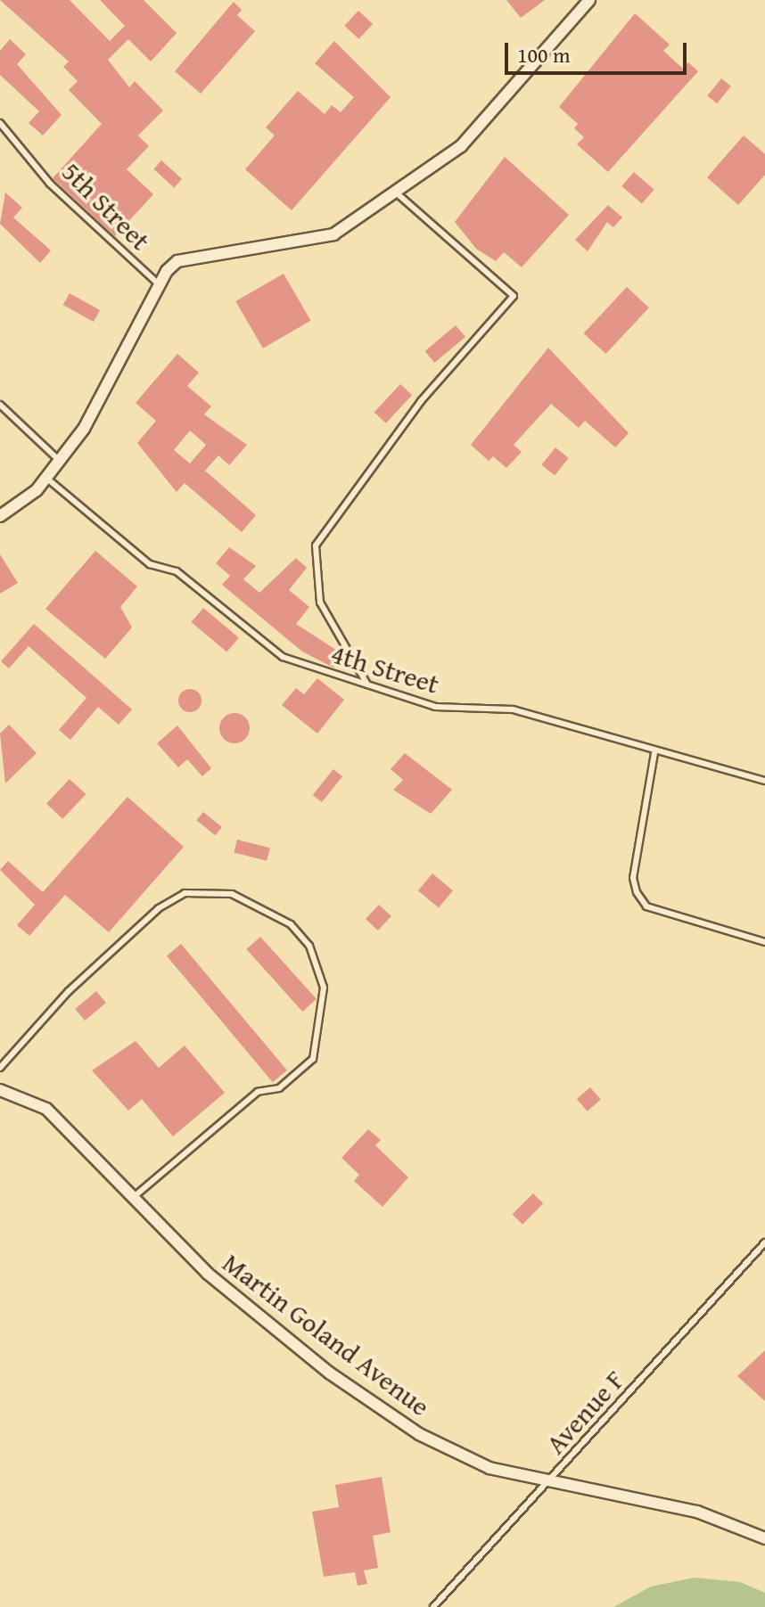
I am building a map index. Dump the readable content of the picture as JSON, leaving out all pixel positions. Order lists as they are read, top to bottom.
{
  "streets": {
    "street": ["Martin Goland Avenue"],
    "lane": ["5th Street", "4th Street", "Avenue F"]
  },
  "crossings": [
    ["Martin Goland Avenue", "Avenue F"]
  ],
  "scale_bar": "100 m"
}
